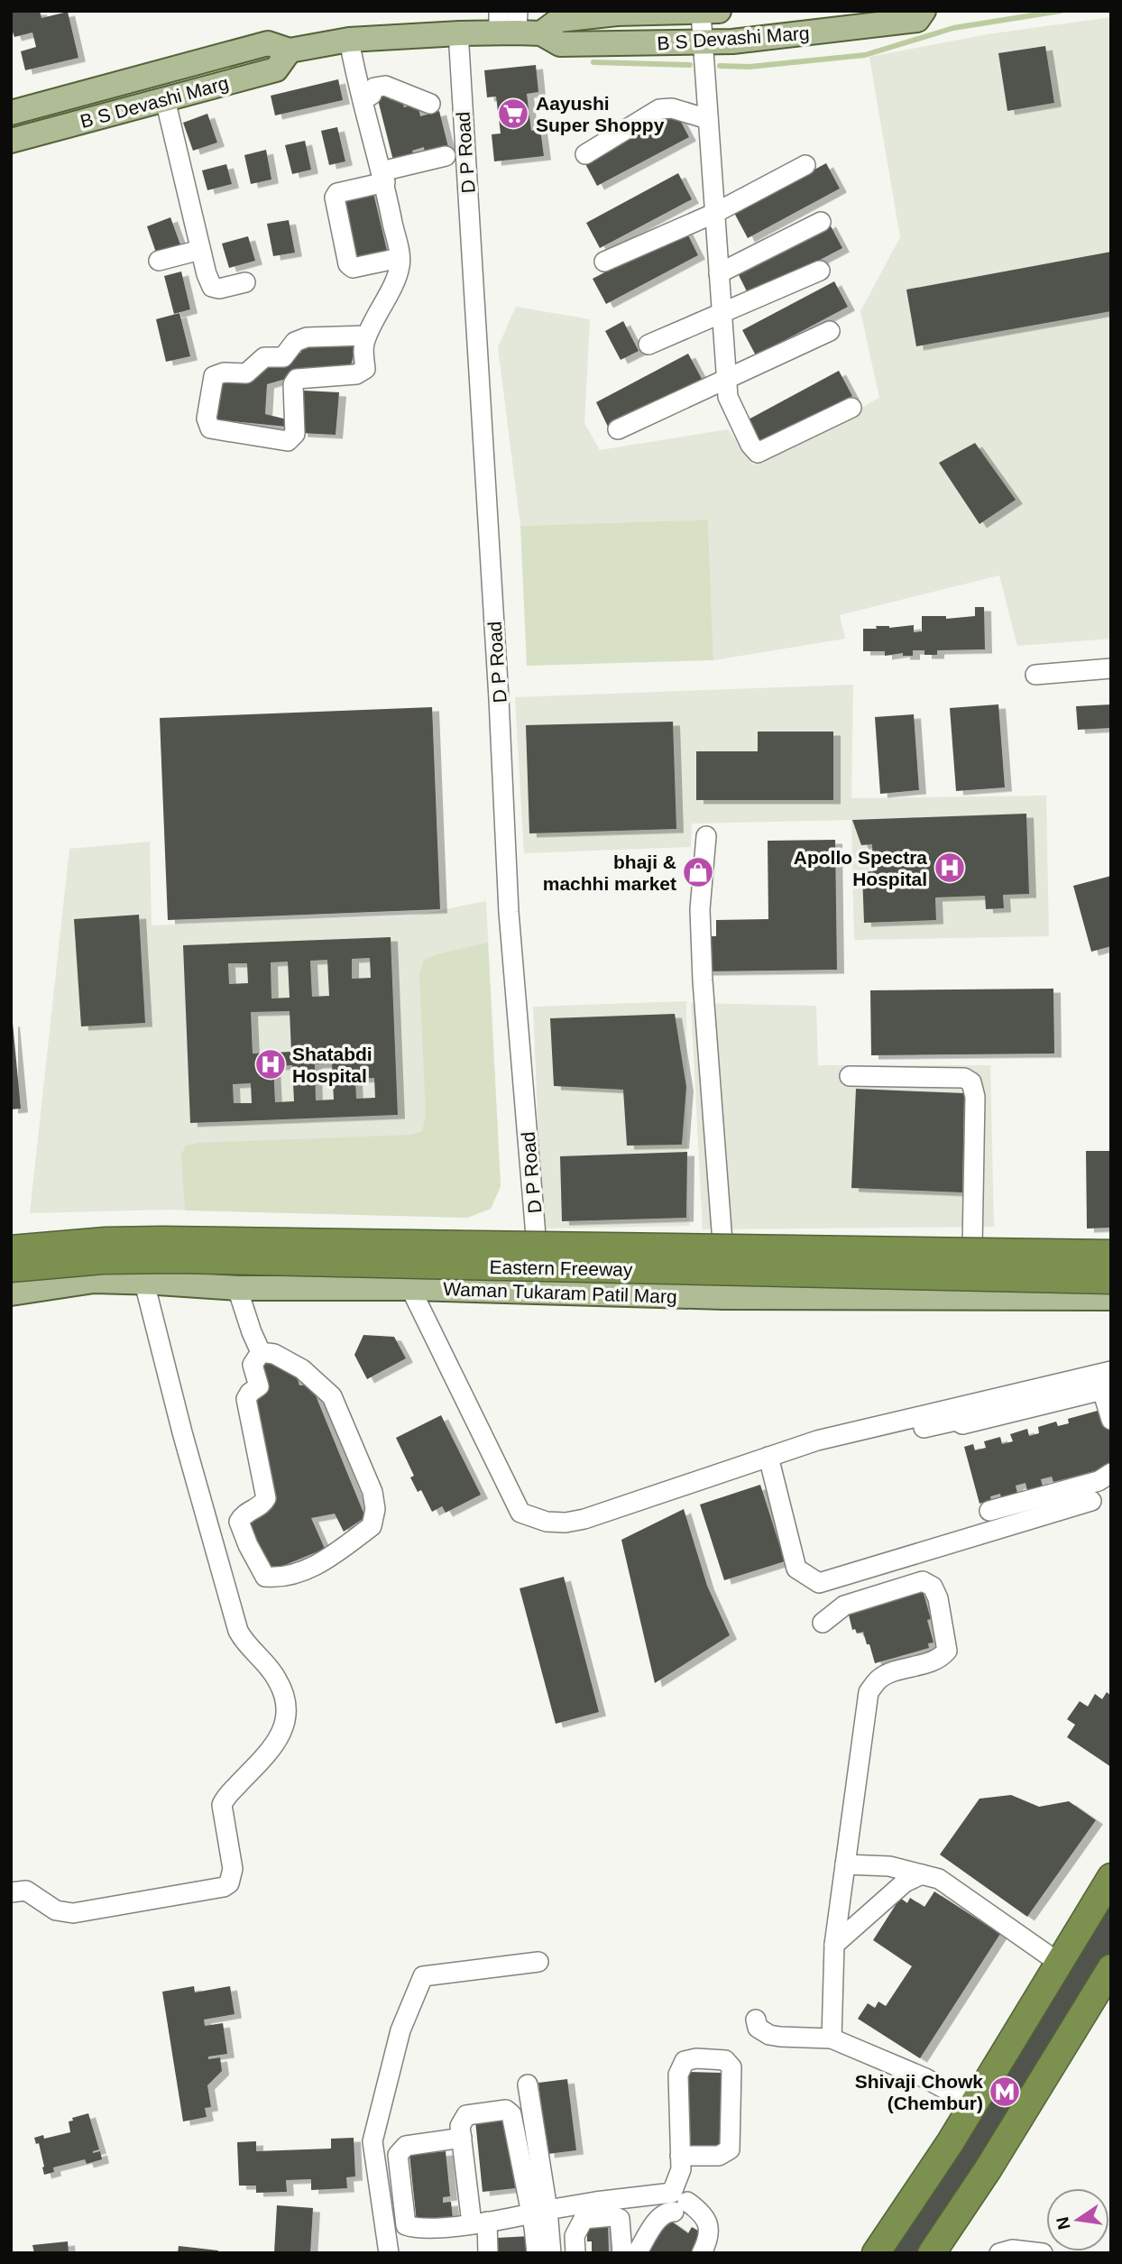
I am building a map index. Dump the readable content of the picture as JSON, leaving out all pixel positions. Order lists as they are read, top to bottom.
{
  "streets": {
    "highway": ["Eastern Freeway"],
    "main road": ["B S Devashi Marg", "Waman Tukaram Patil Marg"],
    "street": ["D P Road"]
  },
  "crossings": [
    ["B S Devashi Marg", "D P Road"],
    ["D P Road", "Waman Tukaram Patil Marg"]
  ],
  "places": {
    "supermarket": ["Aayushi Super Shoppy"],
    "hospital": ["Apollo Spectra Hospital", "Shatabdi Hospital"],
    "shop": ["bhaji & machhi market"],
    "metro station": ["Shivaji Chowk (Chembur)"]
  },
  "north": "left"
}
